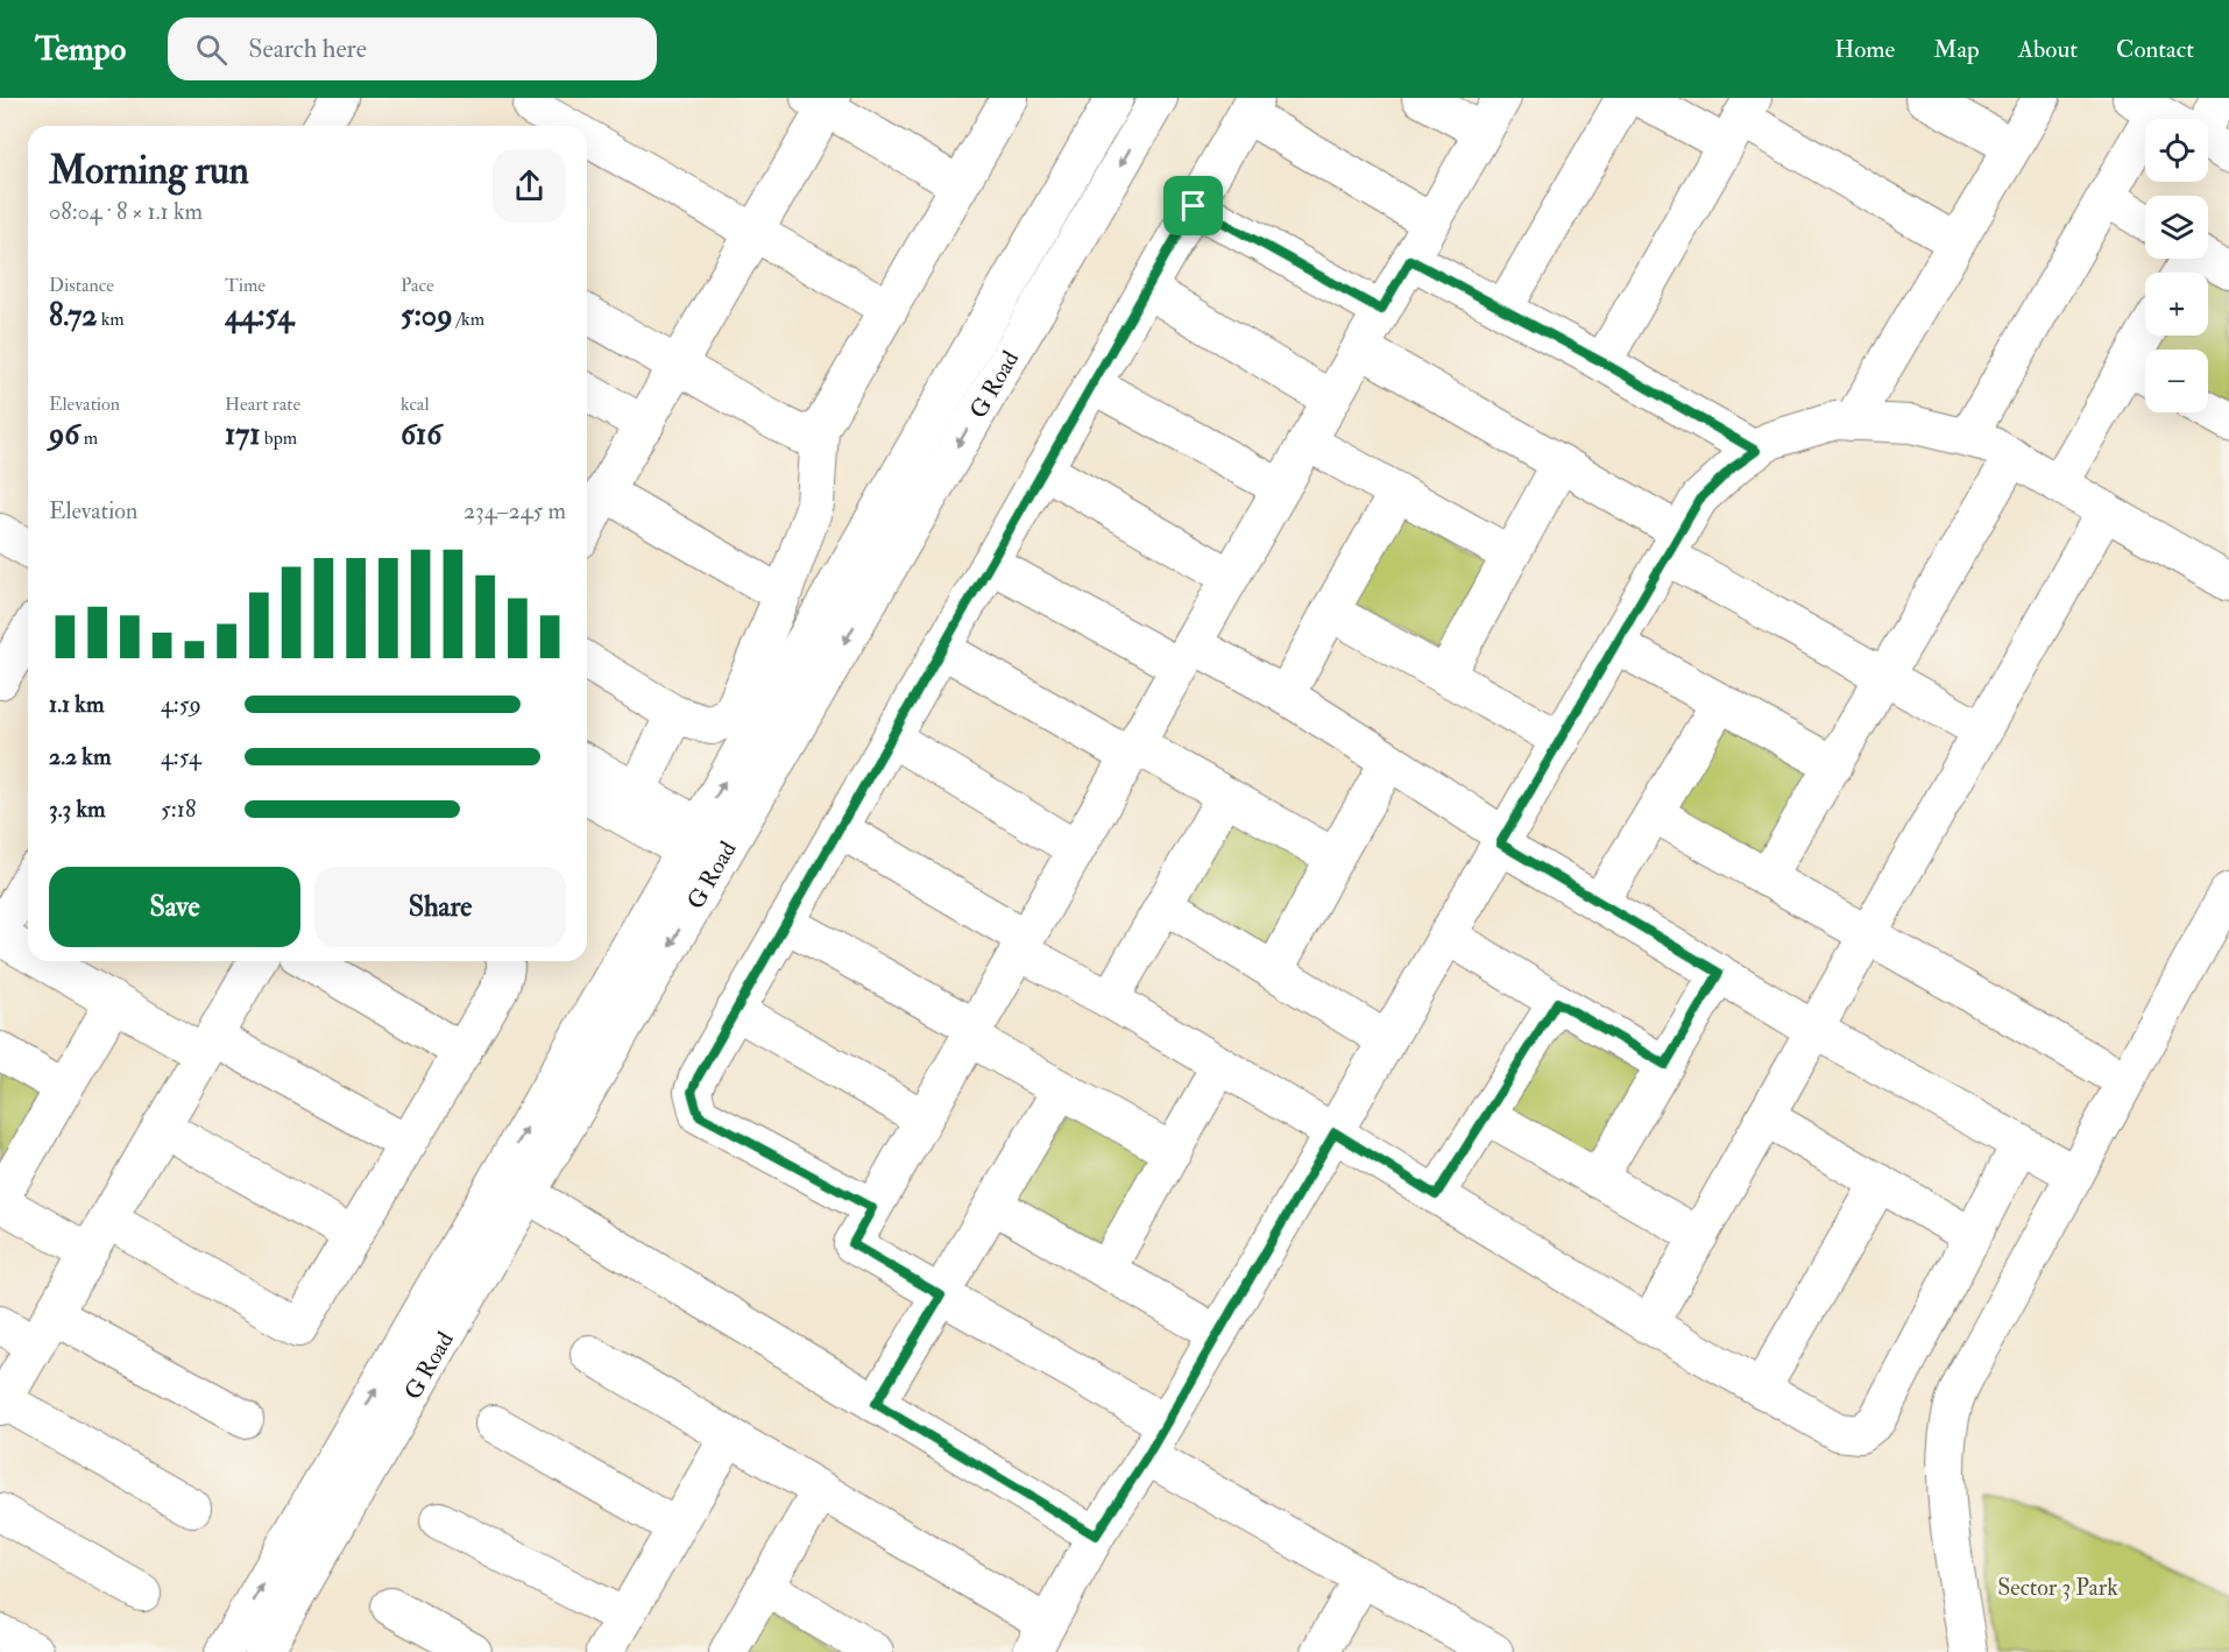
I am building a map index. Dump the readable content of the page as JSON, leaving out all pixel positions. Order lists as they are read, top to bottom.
{
  "streets": {
    "street": ["G Road"]
  },
  "parks": ["Sector 3 Park"],
  "page": {
    "header": "Tempo",
    "search": "Search here",
    "nav": [
      "Home",
      "Map",
      "About",
      "Contact"
    ],
    "map_buttons": ["+", "−"],
    "heading": ["Morning run", "08:04 · 8 × 1.1 km"],
    "stats": [
      ["Distance", "8.72 km"],
      ["Time", "44:54"],
      ["Pace", "5:09 /km"],
      ["Elevation", "96 m"],
      ["Heart rate", "171 bpm"],
      ["kcal", "616"]
    ],
    "chart": ["Elevation", "234–245 m"],
    "list": [
      {
        "name": "1.1 km",
        "note": "4:59"
      },
      {
        "name": "2.2 km",
        "note": "4:54"
      },
      {
        "name": "3.3 km",
        "note": "5:18"
      }
    ],
    "buttons": ["Save", "Share"]
  }
}
